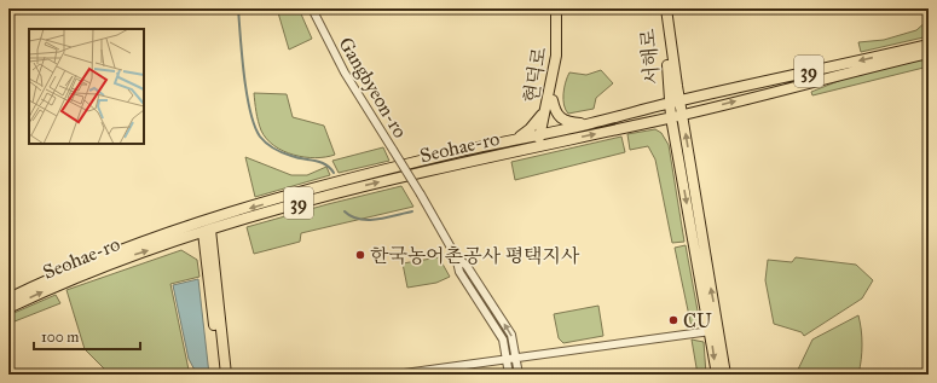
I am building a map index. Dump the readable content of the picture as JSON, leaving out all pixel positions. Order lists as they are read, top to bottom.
{
  "streets": {
    "main road": [
      "서해로",
      "39",
      "현덕로",
      "Seohae-ro"
    ],
    "street": ["Gangbyeon-ro"]
  },
  "crossings": [
    ["서해로", "Seohae-ro"]
  ],
  "places": ["한국농어촌공사 평택지사", "CU"],
  "scale_bar": "100 m"
}
